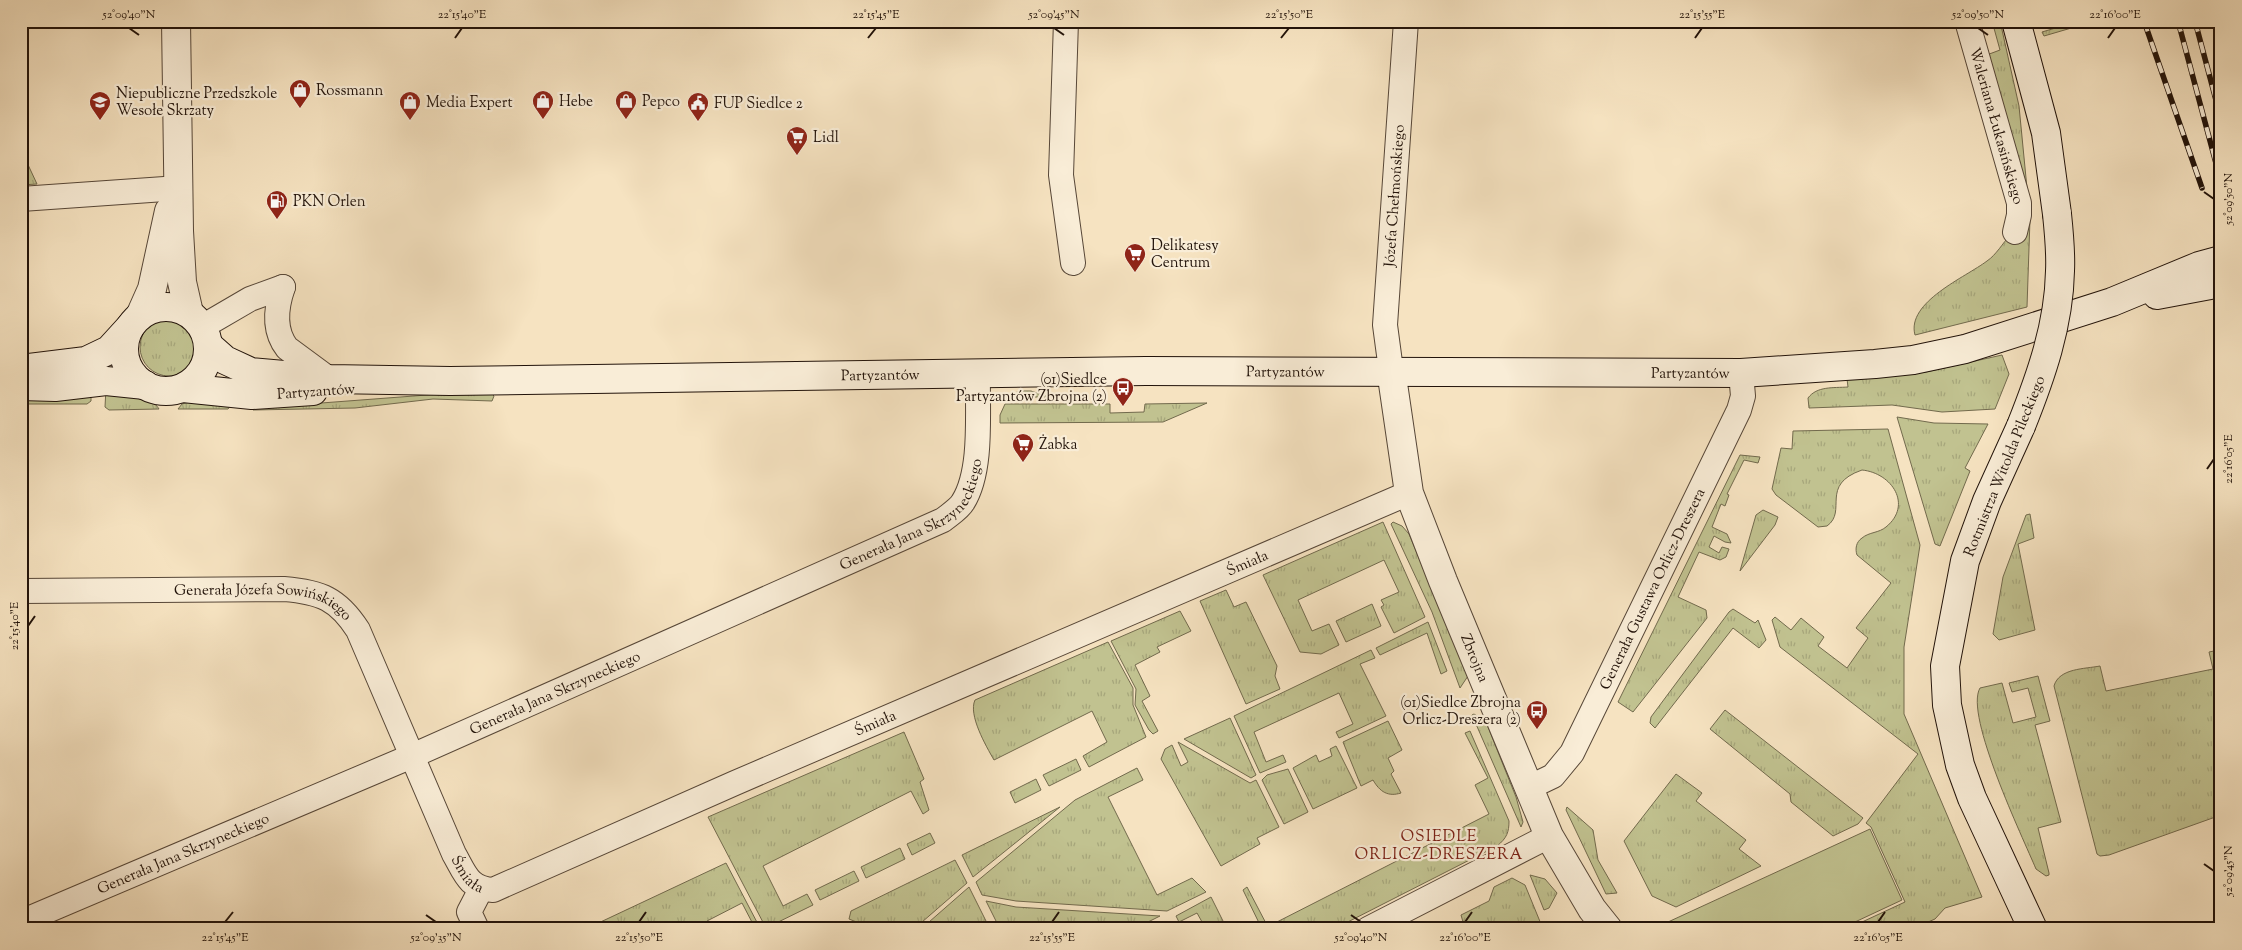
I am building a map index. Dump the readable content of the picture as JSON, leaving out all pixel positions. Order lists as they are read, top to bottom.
{
  "streets": {
    "main road": ["Partyzantów", "Rotmistrza Witolda Pileckiego", "Zbrojna"],
    "street": [
      "Waleriana Łukasińskiego",
      "Józefa Chełmońskiego",
      "Generała Jana Skrzyneckiego",
      "Śmiała",
      "Generała Gustawa Orlicz-Dreszera",
      "Generała Józefa Sowińskiego"
    ]
  },
  "crossings": [
    ["Józefa Chełmońskiego", "Partyzantów"],
    ["Józefa Chełmońskiego", "Zbrojna"],
    ["Partyzantów", "Generała Jana Skrzyneckiego"],
    ["Partyzantów", "Generała Gustawa Orlicz-Dreszera"],
    ["Partyzantów", "Zbrojna"],
    ["Generała Jana Skrzyneckiego", "Śmiała"],
    ["Generała Jana Skrzyneckiego", "Generała Józefa Sowińskiego"],
    ["Śmiała", "Generała Józefa Sowińskiego"],
    ["Śmiała", "Zbrojna"],
    ["Generała Gustawa Orlicz-Dreszera", "Zbrojna"]
  ],
  "districts": ["OSIEDLE ORLICZ-DRESZERA"],
  "places": {
    "shop": [
      "Rossmann",
      "Hebe",
      "Pepco",
      "Media Expert"
    ],
    "school or university": ["Niepubliczne Przedszkole Wesołe Skrzaty"],
    "public building": ["FUP Siedlce 2"],
    "supermarket": ["Lidl", "Delikatesy Centrum", "Żabka"],
    "fuel station": ["PKN Orlen"],
    "bus stop": ["(01)Siedlce Partyzantów Zbrojna (2)", "(01)Siedlce Zbrojna Orlicz-Dreszera (2)"]
  },
  "coordinates": [
    "52°09'40\"N",
    "22°15'40\"E",
    "22°15'45\"E",
    "52°09'45\"N",
    "22°15'50\"E",
    "22°15'55\"E",
    "52°09'50\"N",
    "22°16'00\"E",
    "22°16'05\"E",
    "52°09'35\"N"
  ]
}
